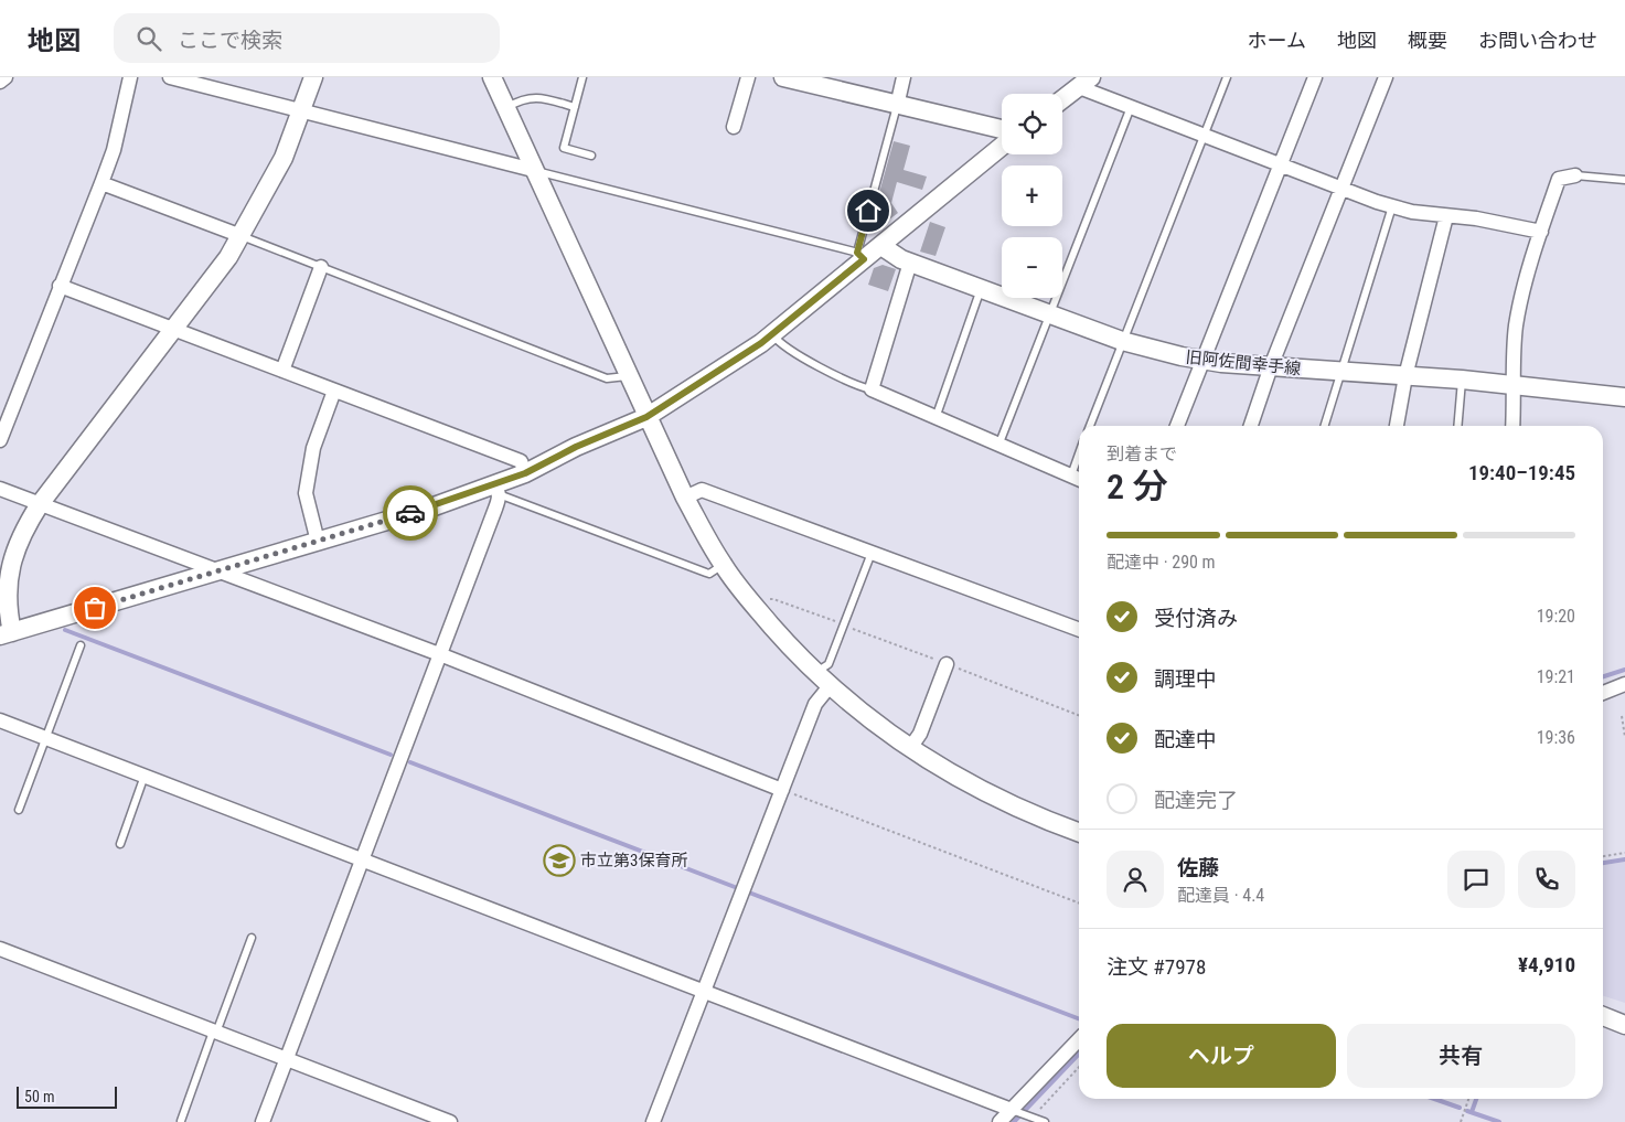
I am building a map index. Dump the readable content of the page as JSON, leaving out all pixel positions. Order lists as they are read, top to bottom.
{
  "streets": {
    "street": ["旧阿佐間幸手線"]
  },
  "places": {
    "school or university": ["市立第3保育所"]
  },
  "scale_bar": "50 m",
  "page": {
    "header": "地図",
    "search": "ここで検索",
    "nav": [
      "ホーム",
      "地図",
      "概要",
      "お問い合わせ"
    ],
    "map_buttons": ["+", "−"],
    "heading": ["2 分", "到着まで", "19:40–19:45"],
    "panel": [
      "佐藤",
      "配達員 · 4.4",
      "注文 #7978",
      "¥4,910"
    ],
    "bar": "配達中 · 290 m",
    "list": [
      ["受付済み", "19:20"],
      ["調理中", "19:21"],
      ["配達中", "19:36"],
      "配達完了"
    ],
    "buttons": ["ヘルプ", "共有"],
    "scale": "50 m"
  }
}
